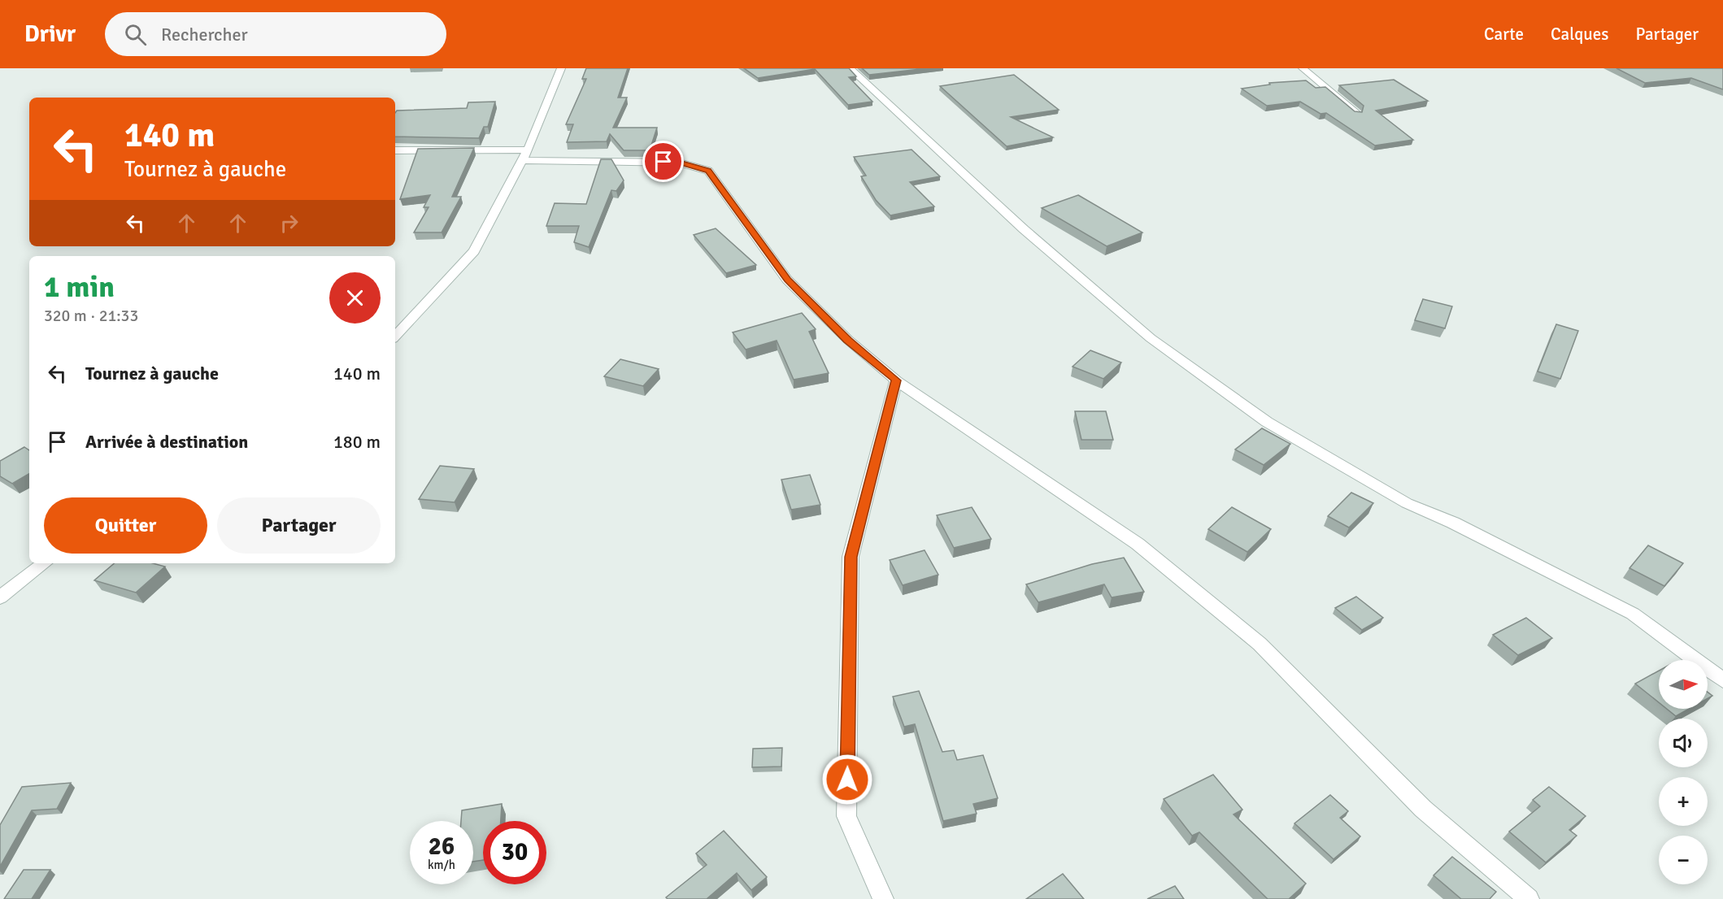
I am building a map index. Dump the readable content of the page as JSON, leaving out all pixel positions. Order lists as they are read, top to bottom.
{
  "north": "right",
  "page": {
    "header": "Drivr",
    "search": "Rechercher",
    "nav": ["Carte", "Calques", "Partager"],
    "turn": ["140 m", "Tournez à gauche"],
    "heading": ["1 min", "320 m · 21:33"],
    "list": [
      {
        "name": "Tournez à gauche",
        "value": "140 m"
      },
      {
        "name": "Arrivée à destination",
        "value": "180 m"
      }
    ],
    "buttons": ["Quitter", "Partager"],
    "map_buttons": ["+", "−"],
    "speed": "26 km/h",
    "limit": "30"
  }
}
